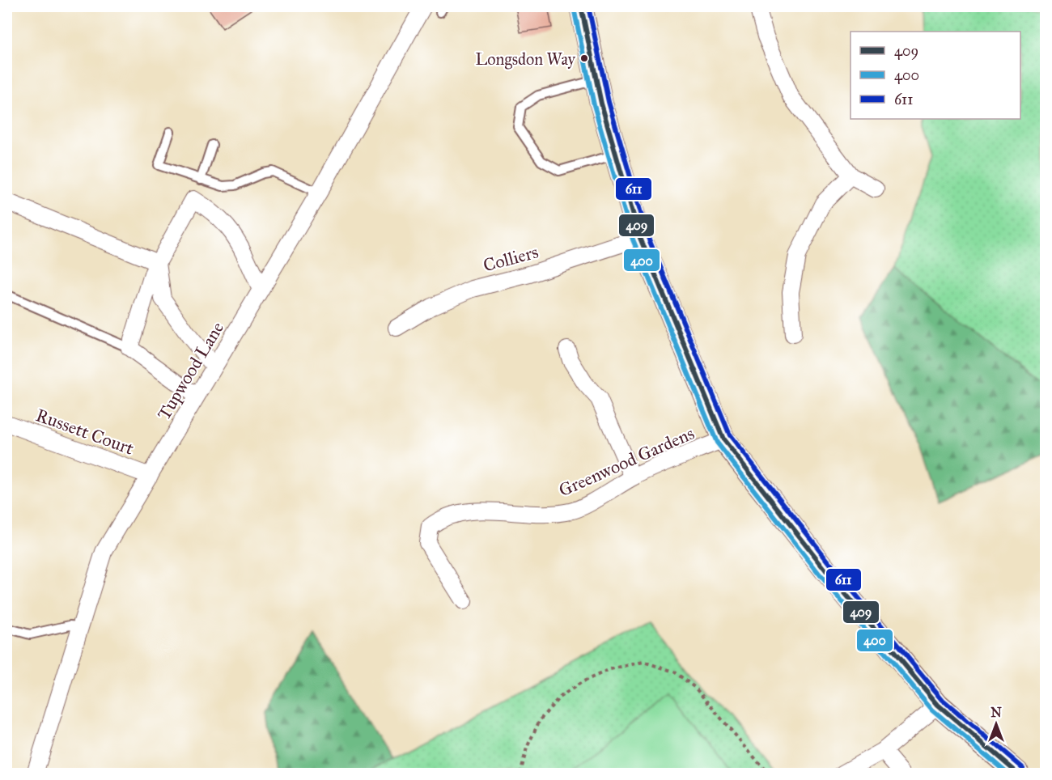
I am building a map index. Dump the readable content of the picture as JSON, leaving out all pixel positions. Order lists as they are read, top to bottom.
{
  "streets": {
    "street": [
      "Colliers",
      "Tupwood Lane",
      "Russett Court",
      "Greenwood Gardens"
    ]
  },
  "crossings": [
    ["Tupwood Lane", "Russett Court"]
  ],
  "places": ["Longsdon Way"],
  "lines": ["transit line 409", "transit line 611", "transit line 400"],
  "legend": ["409", "400", "611"],
  "north": "top"
}
